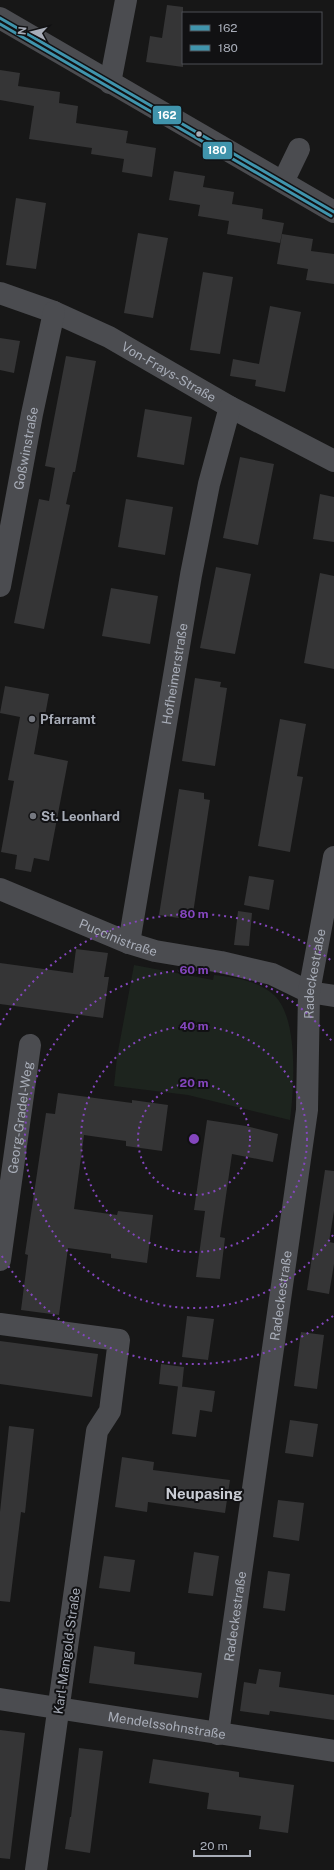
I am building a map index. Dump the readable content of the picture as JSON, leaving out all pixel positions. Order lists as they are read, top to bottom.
{
  "streets": {
    "street": [
      "Von-Frays-Straße",
      "Goßwinstraße",
      "Hofheimerstraße",
      "Puccinistraße",
      "Radeckestraße",
      "Georg-Gradel-Weg",
      "Karl-Mangold-Straße",
      "Mendelssohnstraße"
    ]
  },
  "crossings": [
    ["Von-Frays-Straße", "Goßwinstraße"],
    ["Von-Frays-Straße", "Hofheimerstraße"],
    ["Hofheimerstraße", "Puccinistraße"],
    ["Puccinistraße", "Radeckestraße"],
    ["Radeckestraße", "Mendelssohnstraße"],
    ["Karl-Mangold-Straße", "Mendelssohnstraße"]
  ],
  "districts": ["Neupasing"],
  "places": ["Pfarramt", "St. Leonhard"],
  "lines": ["transit line 162", "transit line 180"],
  "legend": ["162", "180"],
  "scale_bar": "20 m",
  "north": "left",
  "rings": [
    "80 m",
    "60 m",
    "40 m",
    "20 m"
  ]
}
